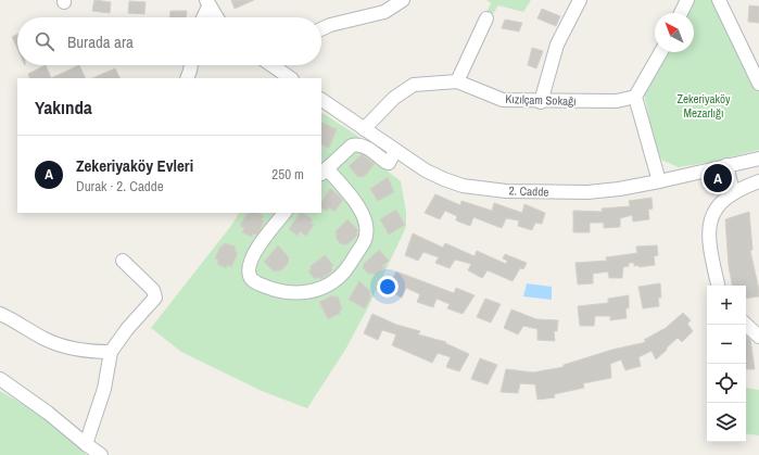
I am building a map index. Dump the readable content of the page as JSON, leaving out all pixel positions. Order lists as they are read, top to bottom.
{
  "streets": {
    "street": ["Kızılçam Sokağı", "2. Cadde"]
  },
  "crossings": [
    ["Kızılçam Sokağı", "2. Cadde"]
  ],
  "parks": ["Zekeriyaköy Mezarlığı"],
  "north": "top left",
  "page": {
    "search": "Burada ara",
    "heading": "Yakında",
    "list": [
      {
        "mark": "A",
        "name": "Zekeriyaköy Evleri",
        "note": "Durak · 2. Cadde",
        "value": "250 m"
      }
    ],
    "pins": "A",
    "map_buttons": ["+", "−"]
  }
}
